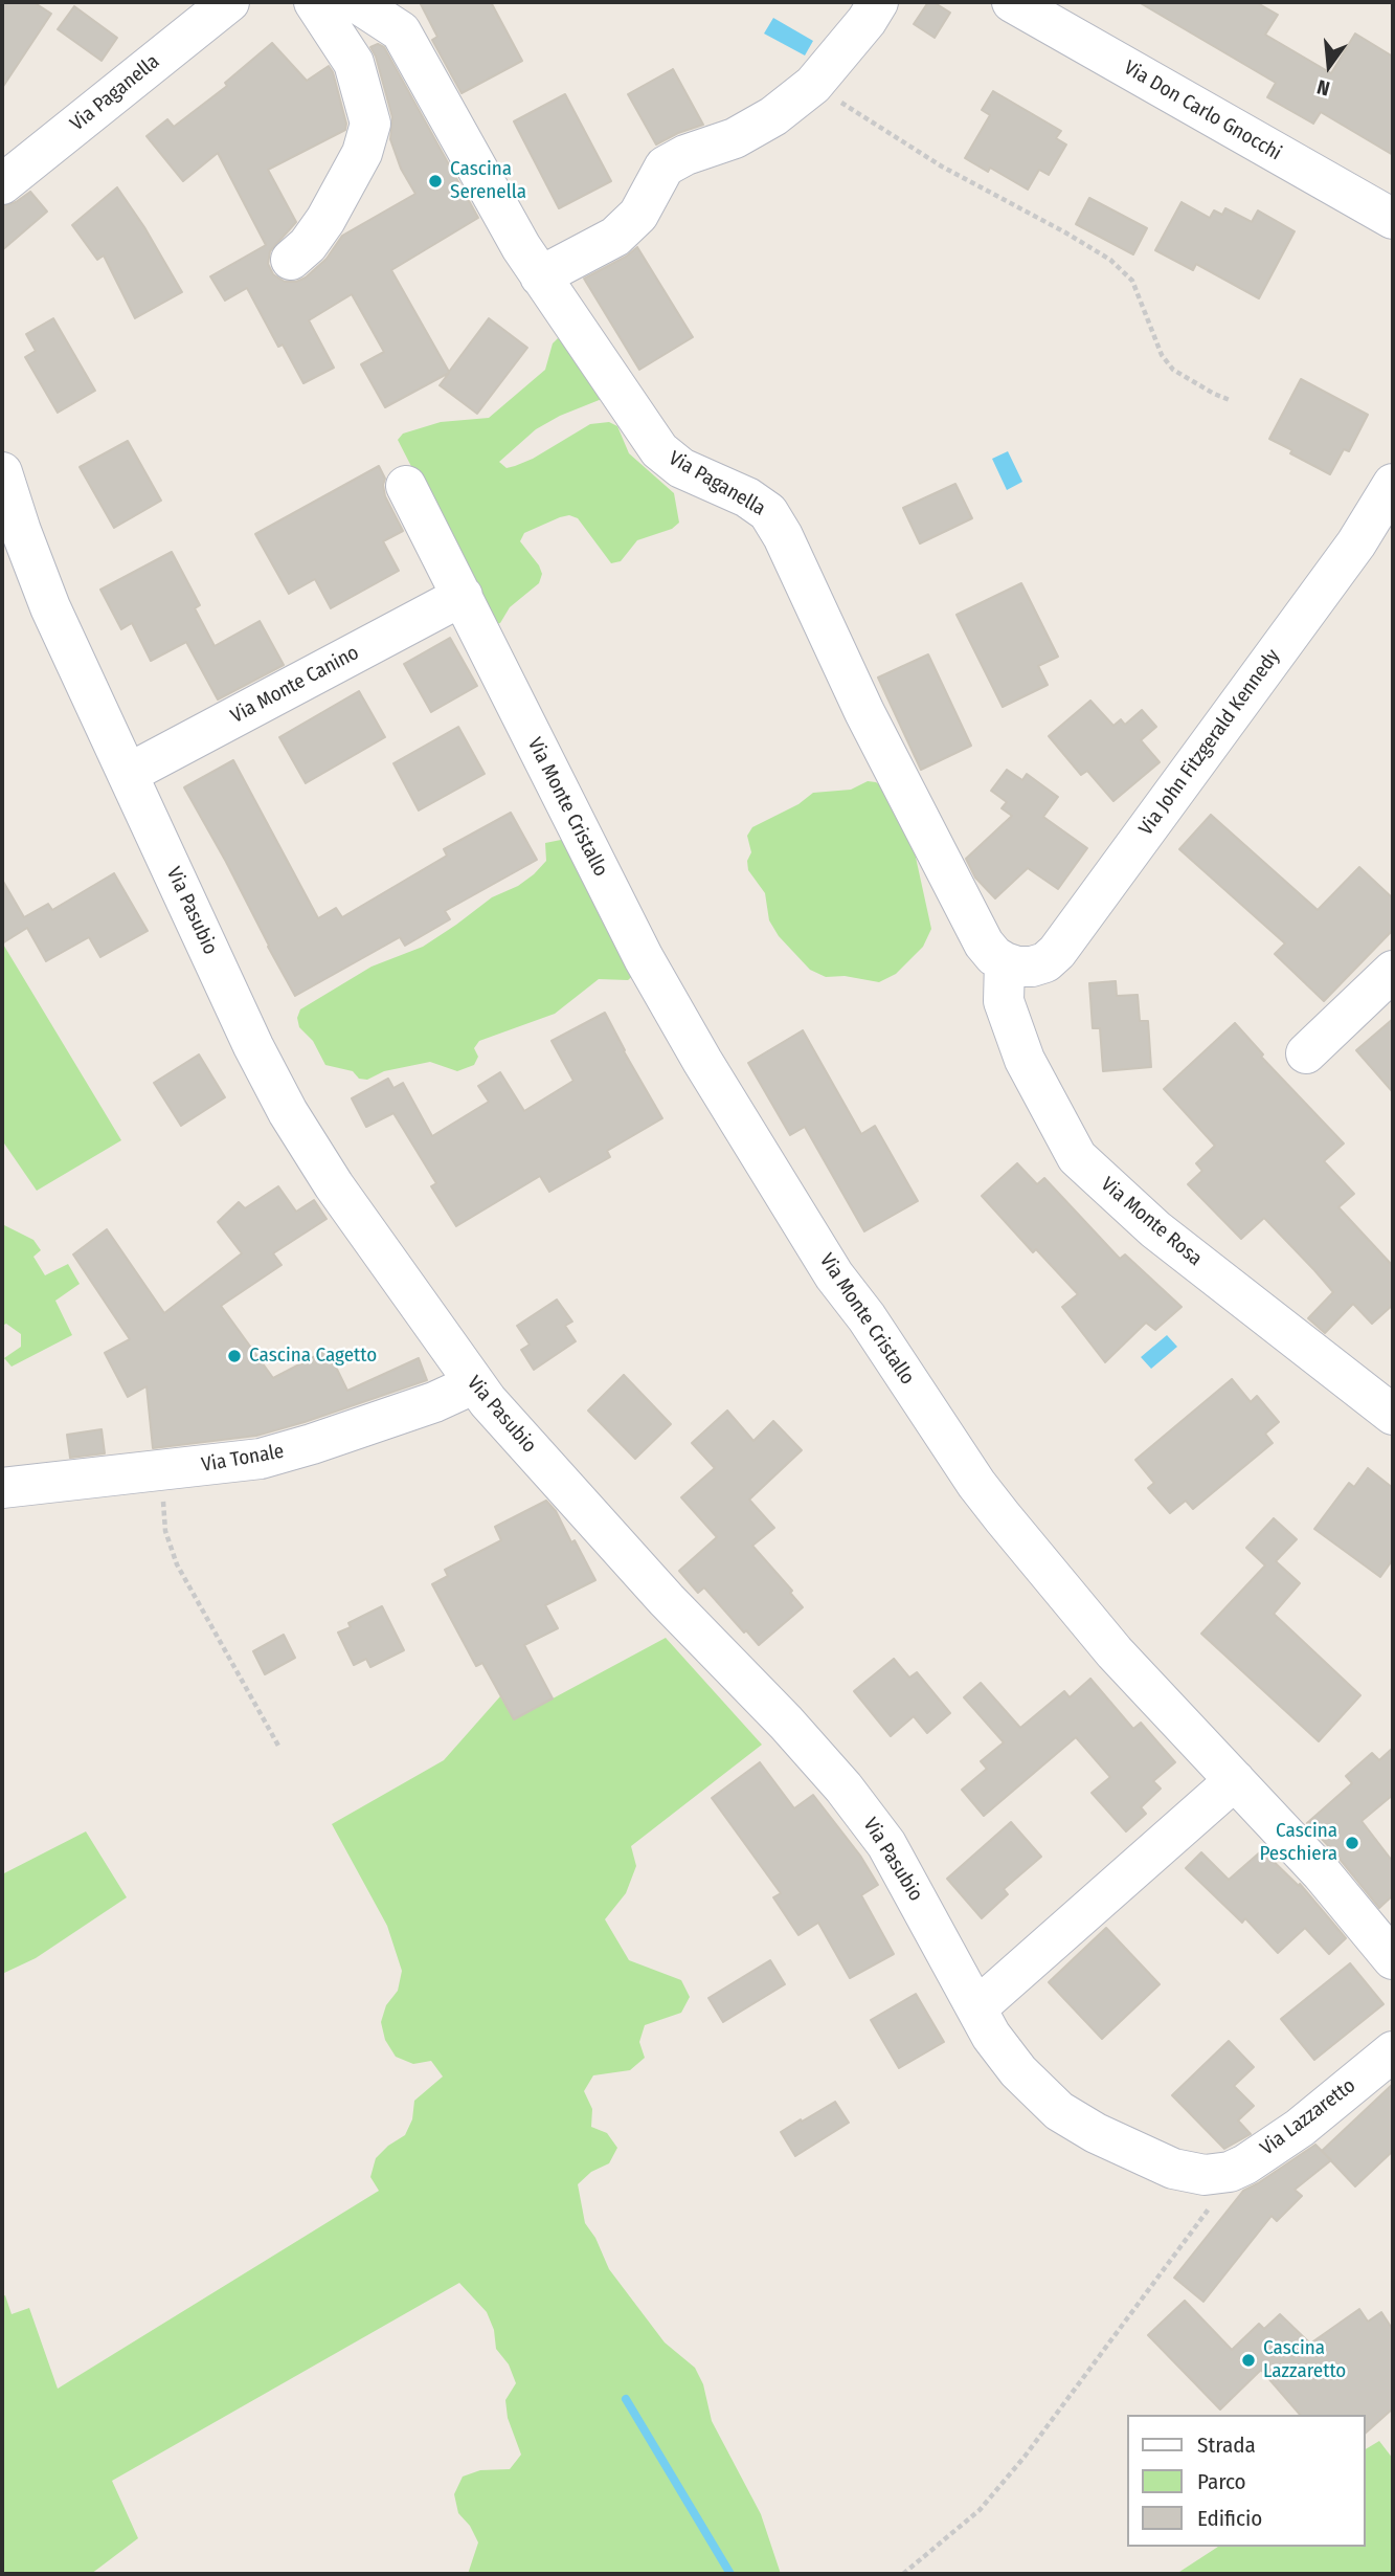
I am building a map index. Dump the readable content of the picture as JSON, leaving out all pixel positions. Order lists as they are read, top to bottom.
{
  "streets": {
    "street": [
      "Via Paganella",
      "Via Don Carlo Gnocchi",
      "Via Monte Canino",
      "Via John Fitzgerald Kennedy",
      "Via Monte Cristallo",
      "Via Pasubio",
      "Via Monte Rosa",
      "Via Tonale",
      "Via Lazzaretto"
    ]
  },
  "crossings": [
    ["Via Paganella", "Via John Fitzgerald Kennedy"],
    ["Via Paganella", "Via Monte Rosa"],
    ["Via Monte Canino", "Via Monte Cristallo"],
    ["Via Monte Canino", "Via Pasubio"],
    ["Via John Fitzgerald Kennedy", "Via Monte Rosa"],
    ["Via Pasubio", "Via Tonale"],
    ["Via Pasubio", "Via Lazzaretto"]
  ],
  "places": [
    "Cascina Serenella",
    "Cascina Cagetto",
    "Cascina Peschiera",
    "Cascina Lazzaretto"
  ],
  "legend": ["Strada", "Parco", "Edificio"],
  "north": "bottom"
}
